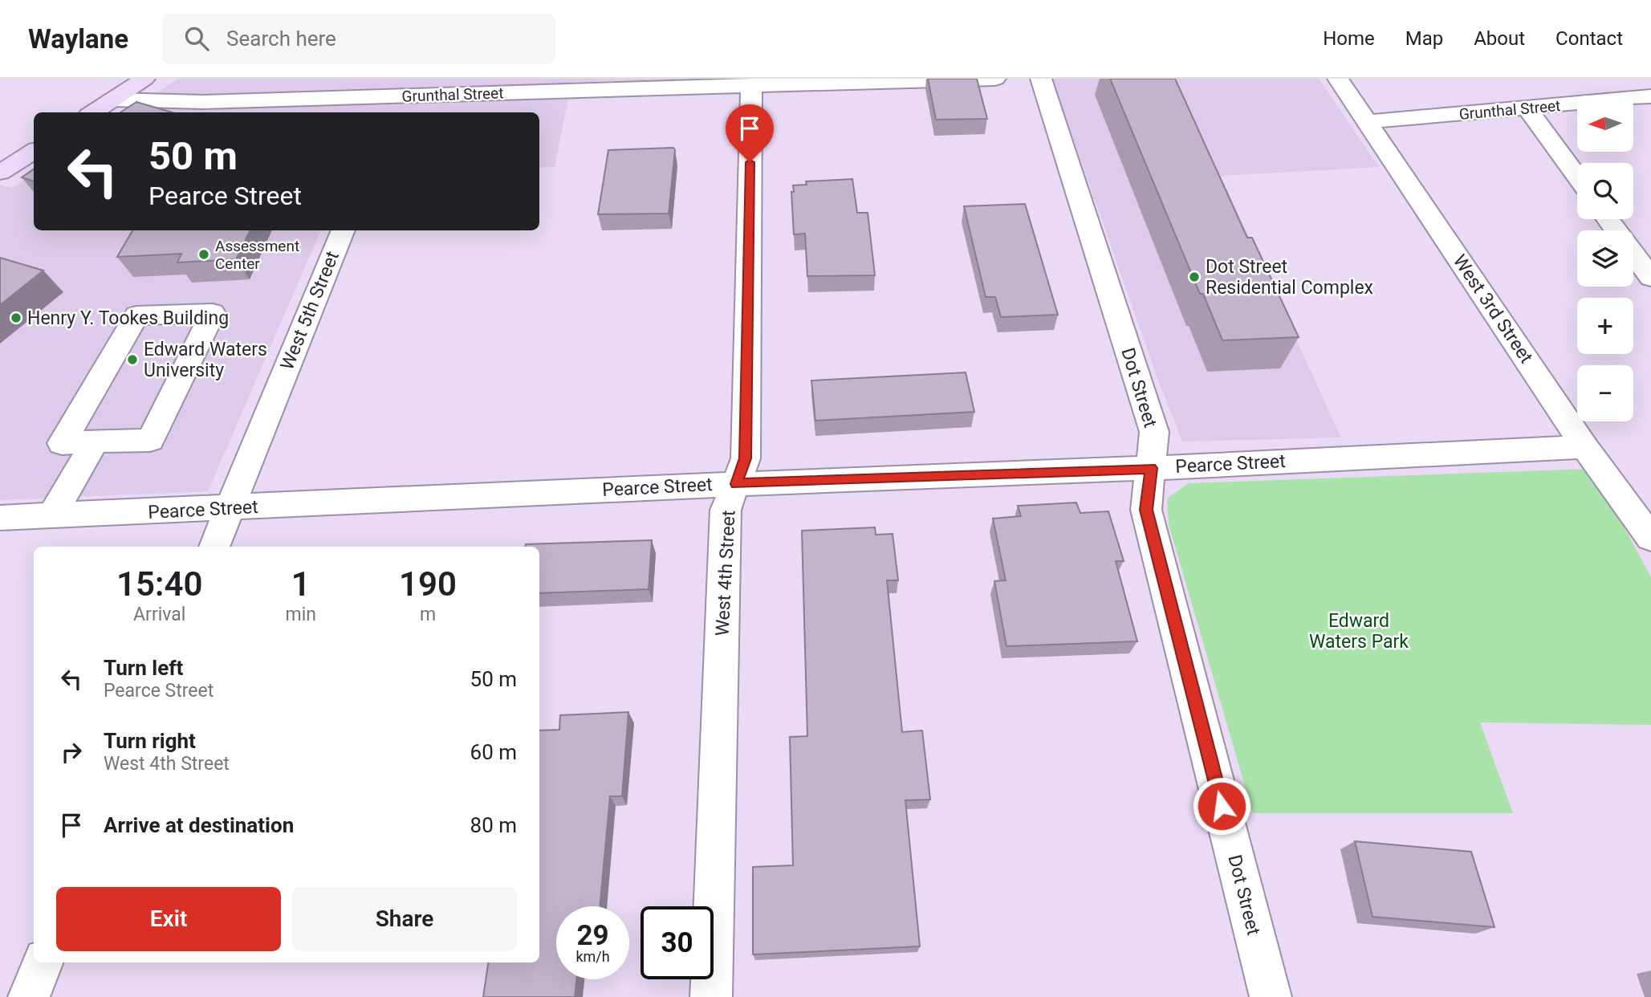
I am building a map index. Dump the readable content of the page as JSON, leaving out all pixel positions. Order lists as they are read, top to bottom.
{
  "streets": {
    "street": [
      "Grunthal Street",
      "West 3rd Street",
      "West 5th Street",
      "Dot Street",
      "Pearce Street",
      "West 4th Street"
    ]
  },
  "crossings": [
    ["Grunthal Street", "West 3rd Street"],
    ["Grunthal Street", "West 4th Street"],
    ["West 3rd Street", "Pearce Street"],
    ["West 5th Street", "Pearce Street"],
    ["Dot Street", "Pearce Street"],
    ["Pearce Street", "West 4th Street"]
  ],
  "parks": ["Edward Waters Park"],
  "places": [
    "Assessment Center",
    "Dot Street Residential Complex",
    "Henry Y. Tookes Building",
    "Edward Waters University"
  ],
  "north": "left",
  "page": {
    "header": "Waylane",
    "search": "Search here",
    "nav": [
      "Home",
      "Map",
      "About",
      "Contact"
    ],
    "map_buttons": ["+", "−"],
    "turn": ["50 m", "Pearce Street"],
    "eta": [
      "15:40",
      "Arrival",
      "1",
      "min",
      "190",
      "m"
    ],
    "list": [
      {
        "name": "Turn left",
        "note": "Pearce Street",
        "value": "50 m"
      },
      {
        "name": "Turn right",
        "note": "West 4th Street",
        "value": "60 m"
      },
      {
        "name": "Arrive at destination",
        "value": "80 m"
      }
    ],
    "buttons": ["Exit", "Share"],
    "speed": "29 km/h",
    "limit": "30"
  }
}
